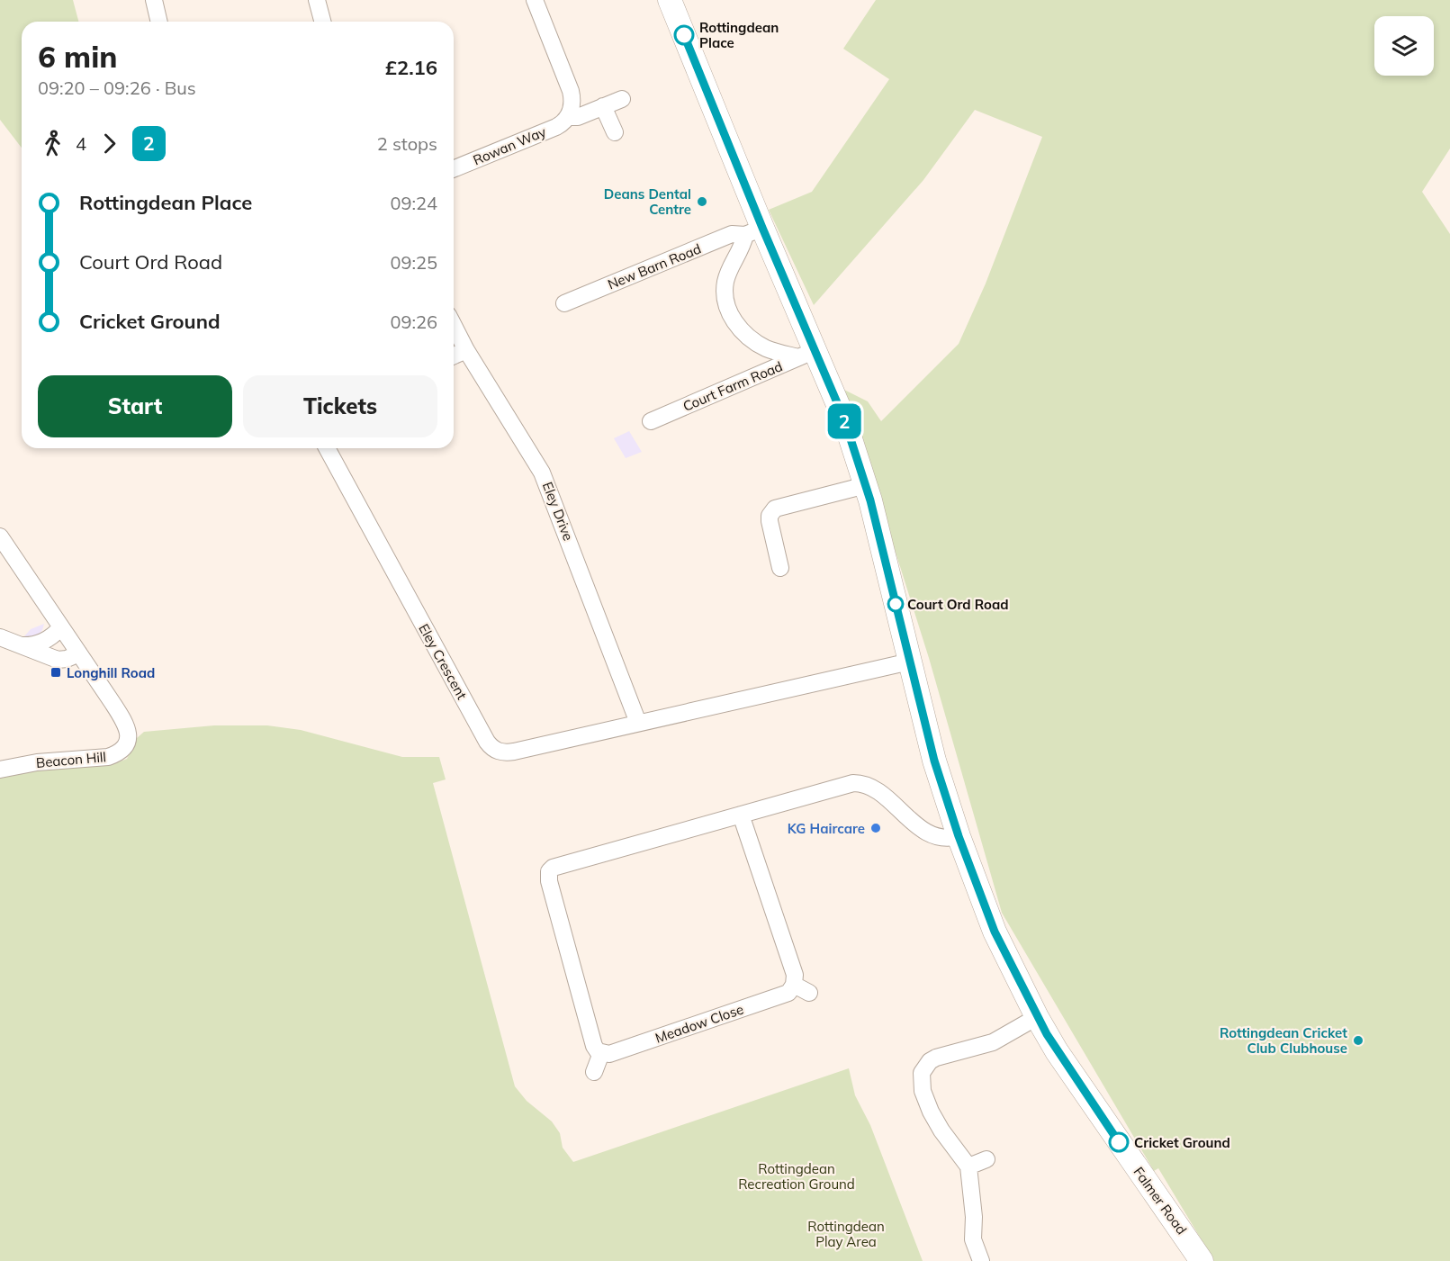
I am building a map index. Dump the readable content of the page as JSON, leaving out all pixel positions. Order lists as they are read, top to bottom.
{
  "streets": {
    "main road": ["Falmer Road"],
    "street": [
      "Rowan Way",
      "New Barn Road",
      "Court Farm Road",
      "Eley Drive",
      "Eley Crescent",
      "Beacon Hill",
      "Meadow Close"
    ]
  },
  "crossings": [
    ["New Barn Road", "Falmer Road"],
    ["Court Farm Road", "Falmer Road"],
    ["Eley Drive", "Eley Crescent"]
  ],
  "parks": ["Rottingdean Recreation Ground", "Rottingdean Play Area"],
  "places": {
    "other": [
      "Rottingdean Place",
      "Deans Dental Centre",
      "Court Ord Road",
      "KG Haircare",
      "Rottingdean Cricket Club Clubhouse",
      "Cricket Ground"
    ],
    "transit": ["Longhill Road"]
  },
  "lines": ["bus line 2"],
  "page": {
    "on_map": "2",
    "heading": ["6 min", "09:20 – 09:26 · Bus", "£2.16"],
    "legs": ["4", "2", "2 stops"],
    "list": [
      {
        "name": "Rottingdean Place",
        "value": "09:24"
      },
      {
        "name": "Court Ord Road",
        "value": "09:25"
      },
      {
        "name": "Cricket Ground",
        "value": "09:26"
      }
    ],
    "buttons": ["Start", "Tickets"]
  }
}
